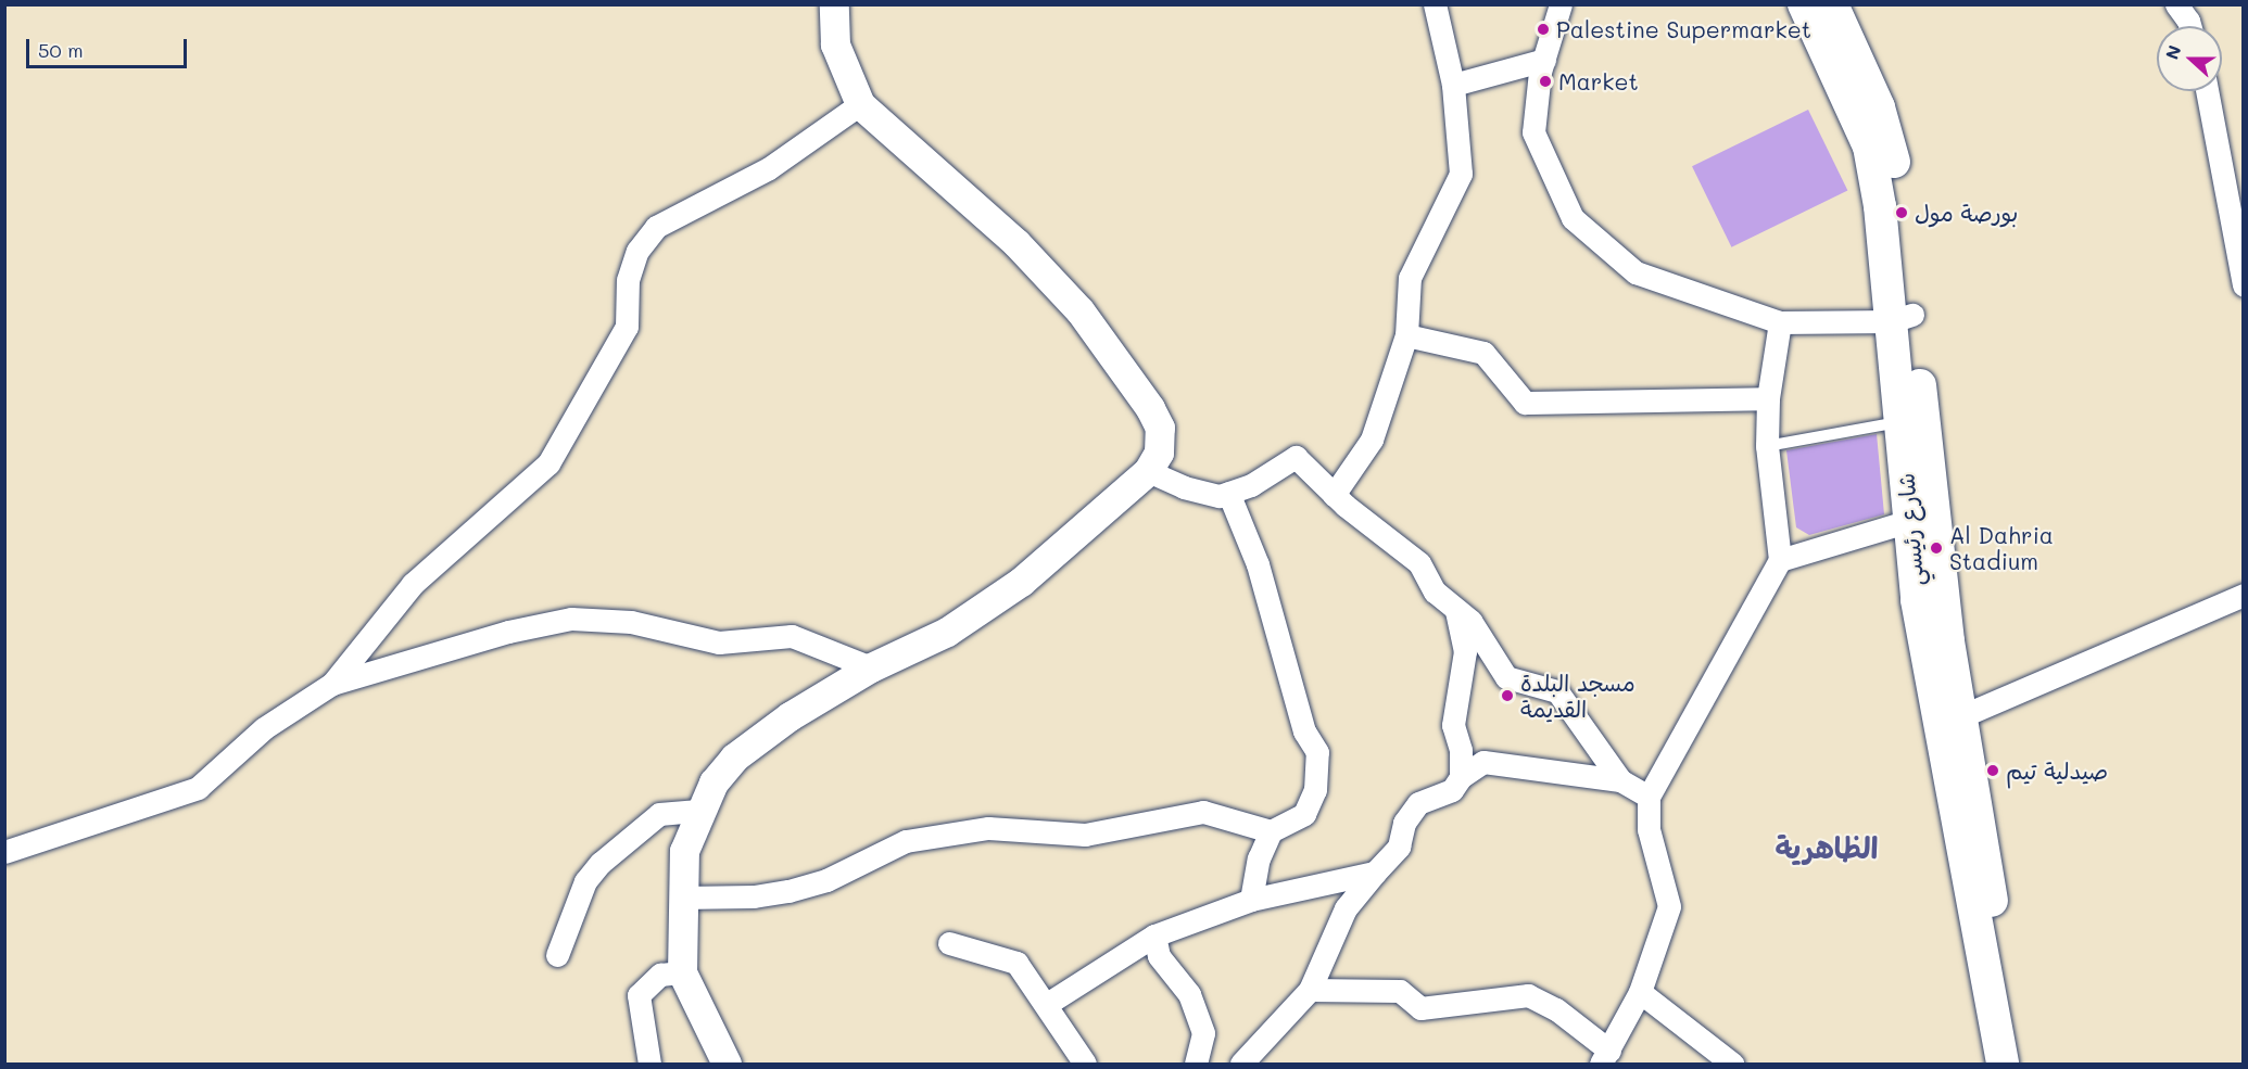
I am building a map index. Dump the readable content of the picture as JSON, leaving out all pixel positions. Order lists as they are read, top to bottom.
{
  "streets": {
    "main road": ["شارع رئيسي"]
  },
  "districts": ["الظاهرية"],
  "places": [
    "Palestine Supermarket",
    "Market",
    "بورصة مول",
    "Al Dahria Stadium",
    "مسجد البلدة القديمة",
    "صيدلية تيم"
  ],
  "scale_bar": "50 m",
  "north": "left"
}
